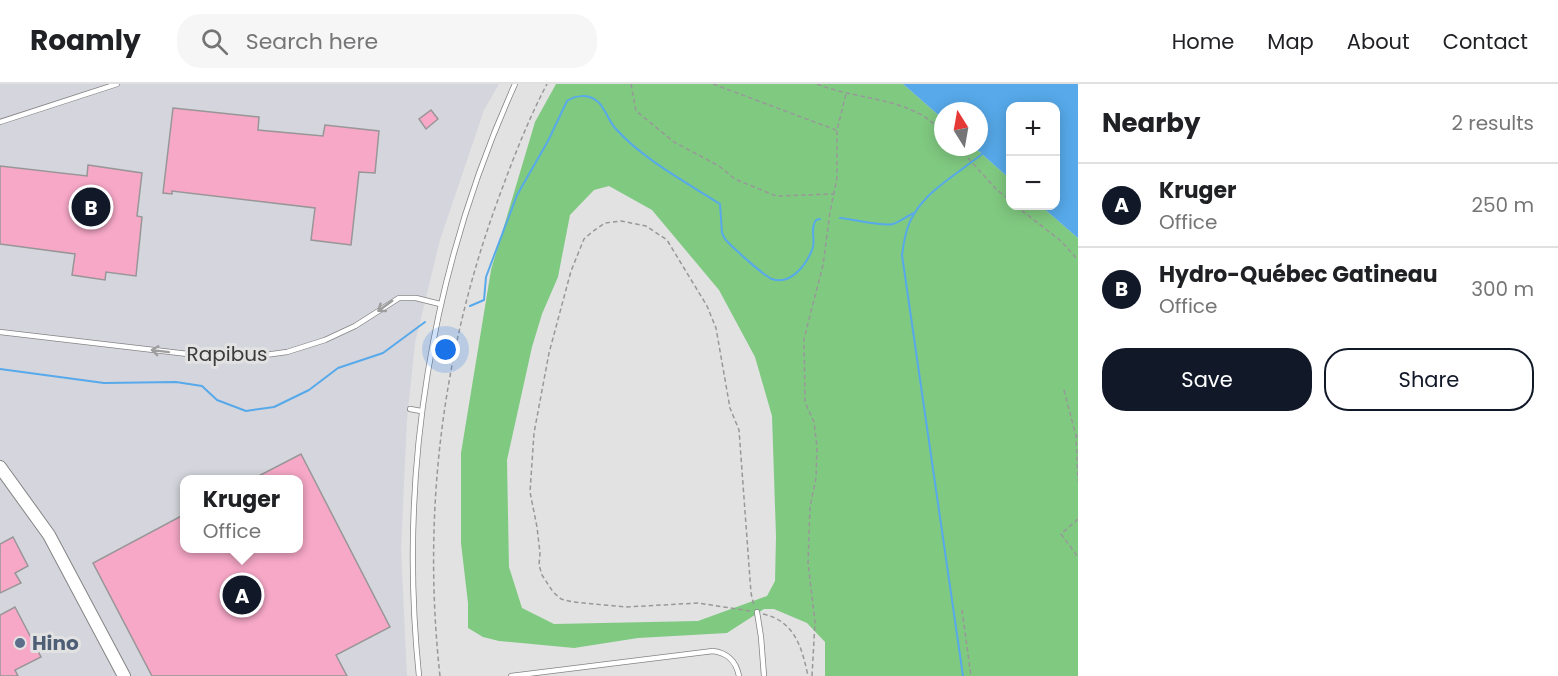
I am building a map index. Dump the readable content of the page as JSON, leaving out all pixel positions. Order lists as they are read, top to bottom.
{
  "streets": {
    "lane": ["Rapibus"]
  },
  "one_way": ["Rapibus"],
  "places": ["Hino"],
  "north": "top",
  "page": {
    "header": "Roamly",
    "search": "Search here",
    "nav": [
      "Home",
      "Map",
      "About",
      "Contact"
    ],
    "heading": ["Nearby", "2 results"],
    "map_buttons": ["+", "−"],
    "list": [
      {
        "mark": "A",
        "name": "Kruger",
        "note": "Office",
        "value": "250 m"
      },
      {
        "mark": "B",
        "name": "Hydro-Québec Gatineau",
        "note": "Office",
        "value": "300 m"
      }
    ],
    "pins": ["B", "A"],
    "buttons": ["Save", "Share"],
    "popup": ["Kruger", "Office"]
  }
}
